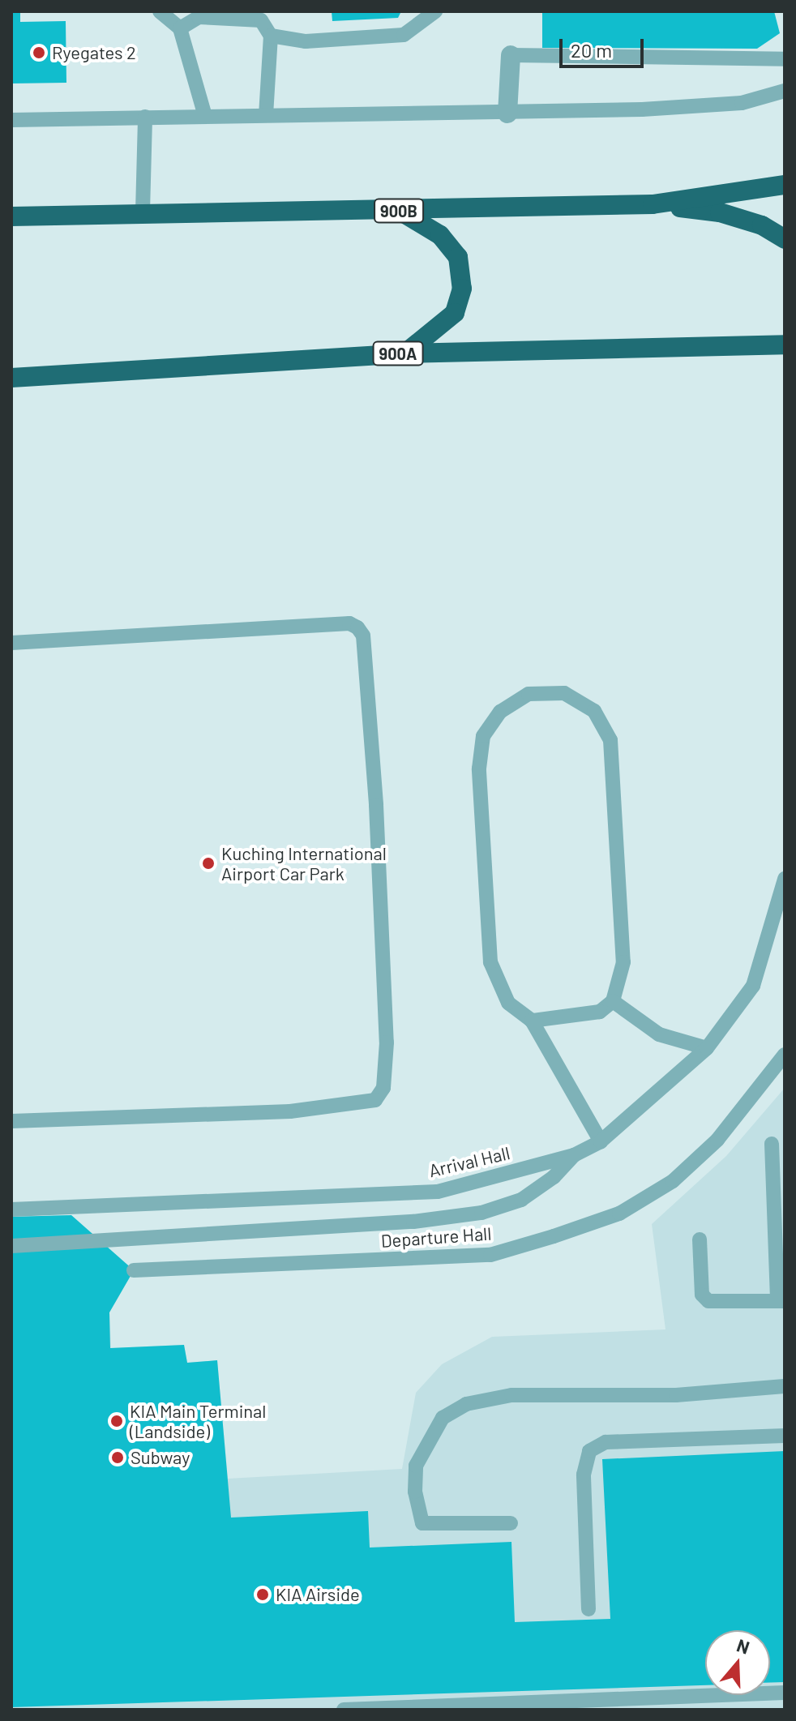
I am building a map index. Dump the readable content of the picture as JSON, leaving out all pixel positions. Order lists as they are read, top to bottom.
{
  "streets": {
    "highway": ["900B", "900A"],
    "lane": ["Arrival Hall", "Departure Hall"]
  },
  "places": [
    "Ryegates 2",
    "Kuching International Airport Car Park",
    "KIA Main Terminal (Landside)",
    "Subway",
    "KIA Airside"
  ],
  "scale_bar": "20 m",
  "north": "top"
}
